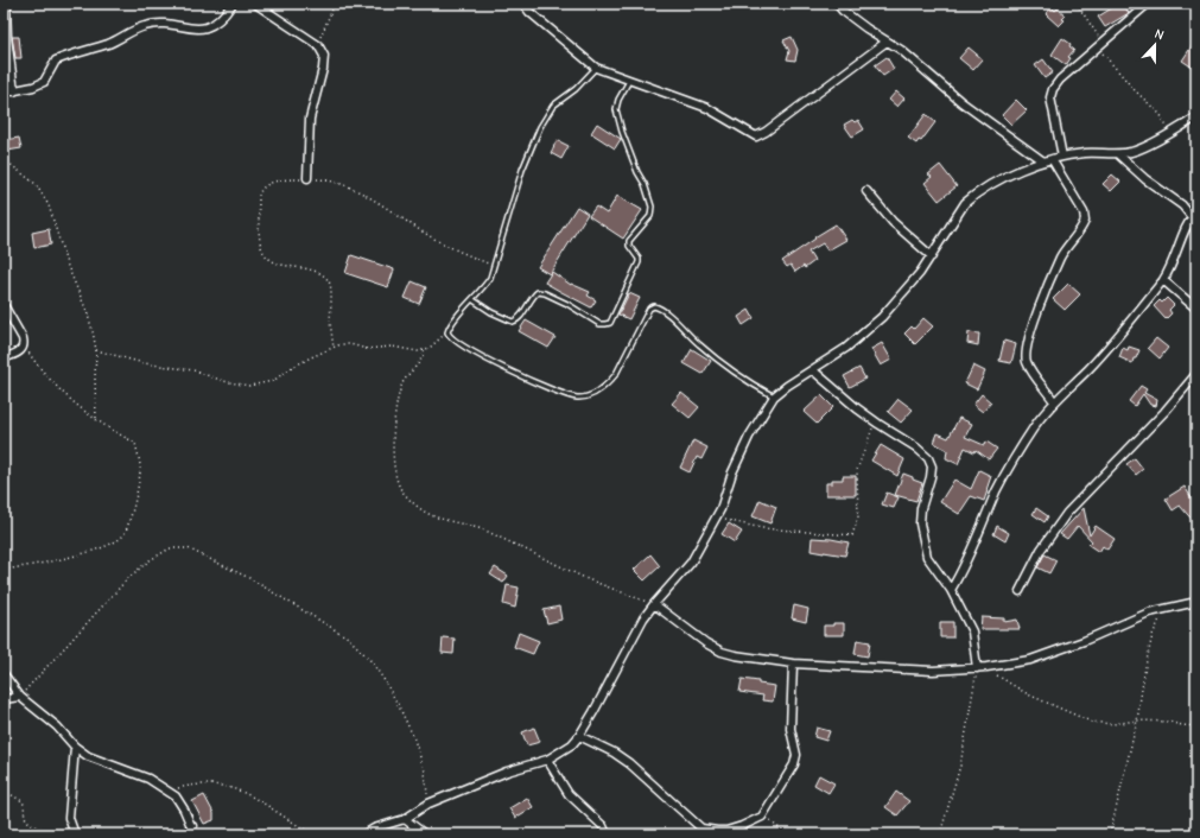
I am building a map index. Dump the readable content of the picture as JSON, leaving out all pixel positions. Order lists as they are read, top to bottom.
{
  "north": "top"
}
